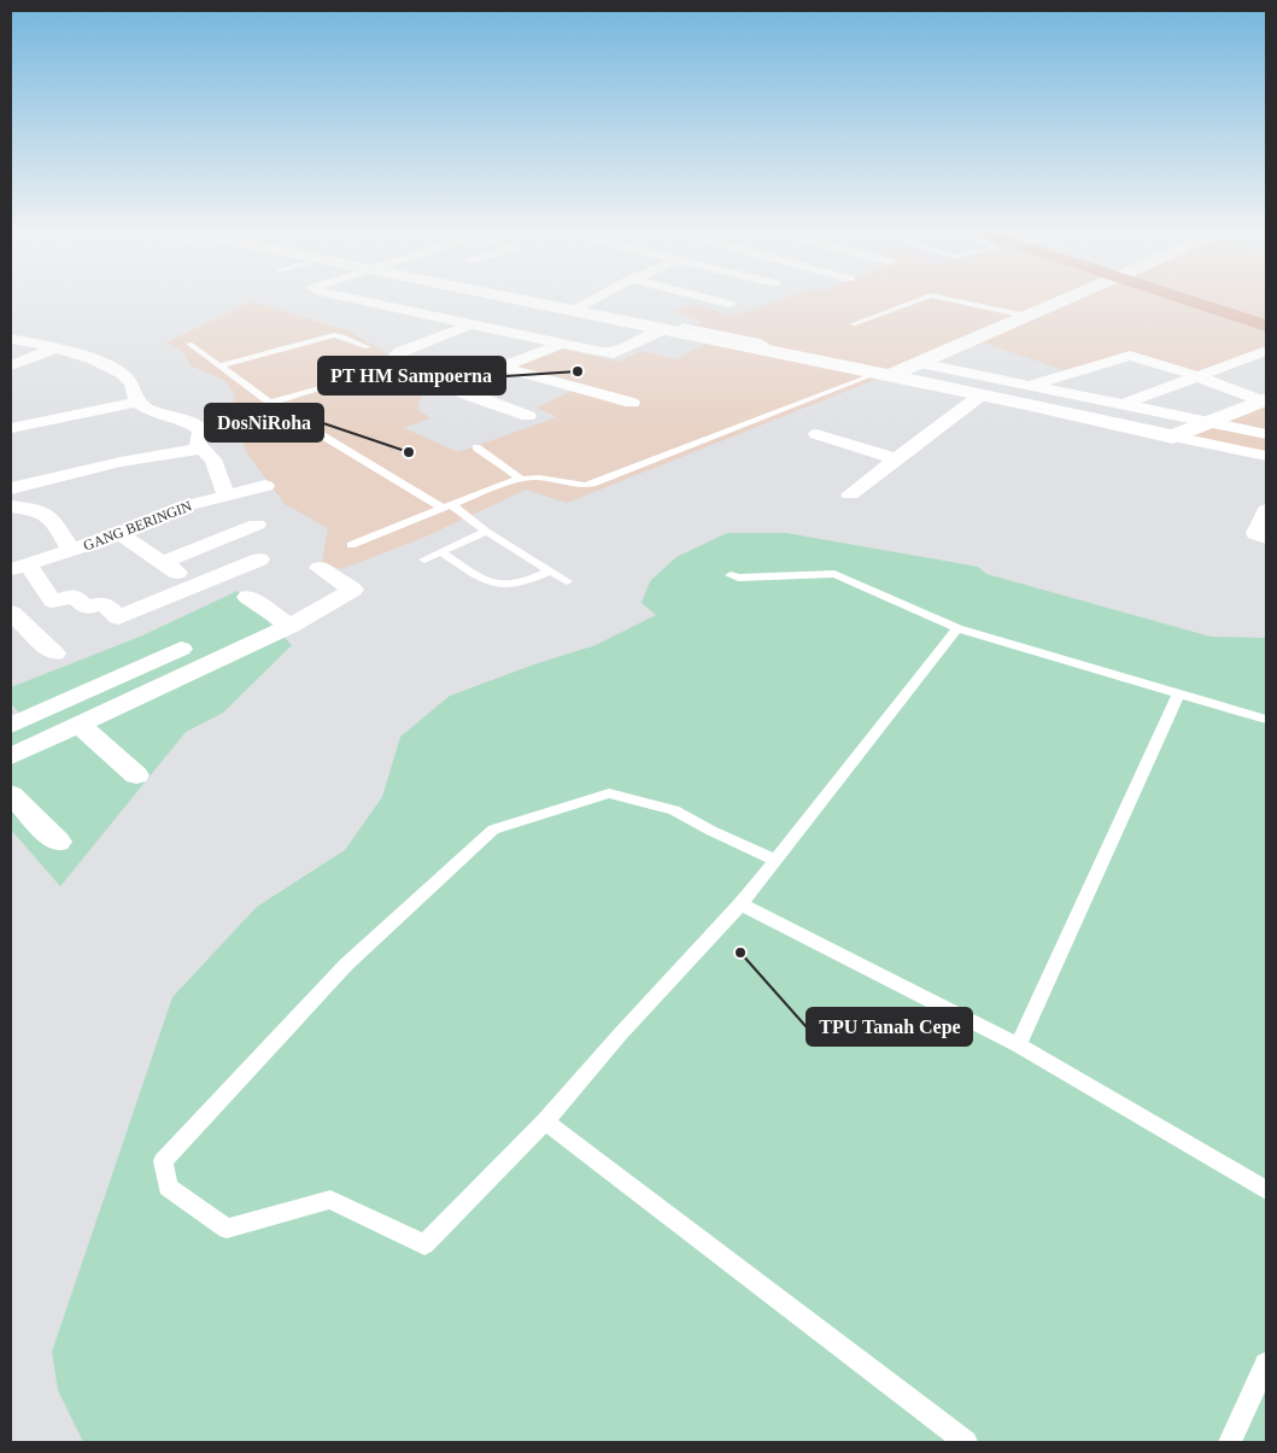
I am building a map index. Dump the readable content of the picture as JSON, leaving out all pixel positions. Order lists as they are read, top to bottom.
{
  "streets": {
    "street": ["GANG BERINGIN"]
  },
  "places": ["PT HM Sampoerna", "DosNiRoha", "TPU Tanah Cepe"]
}
